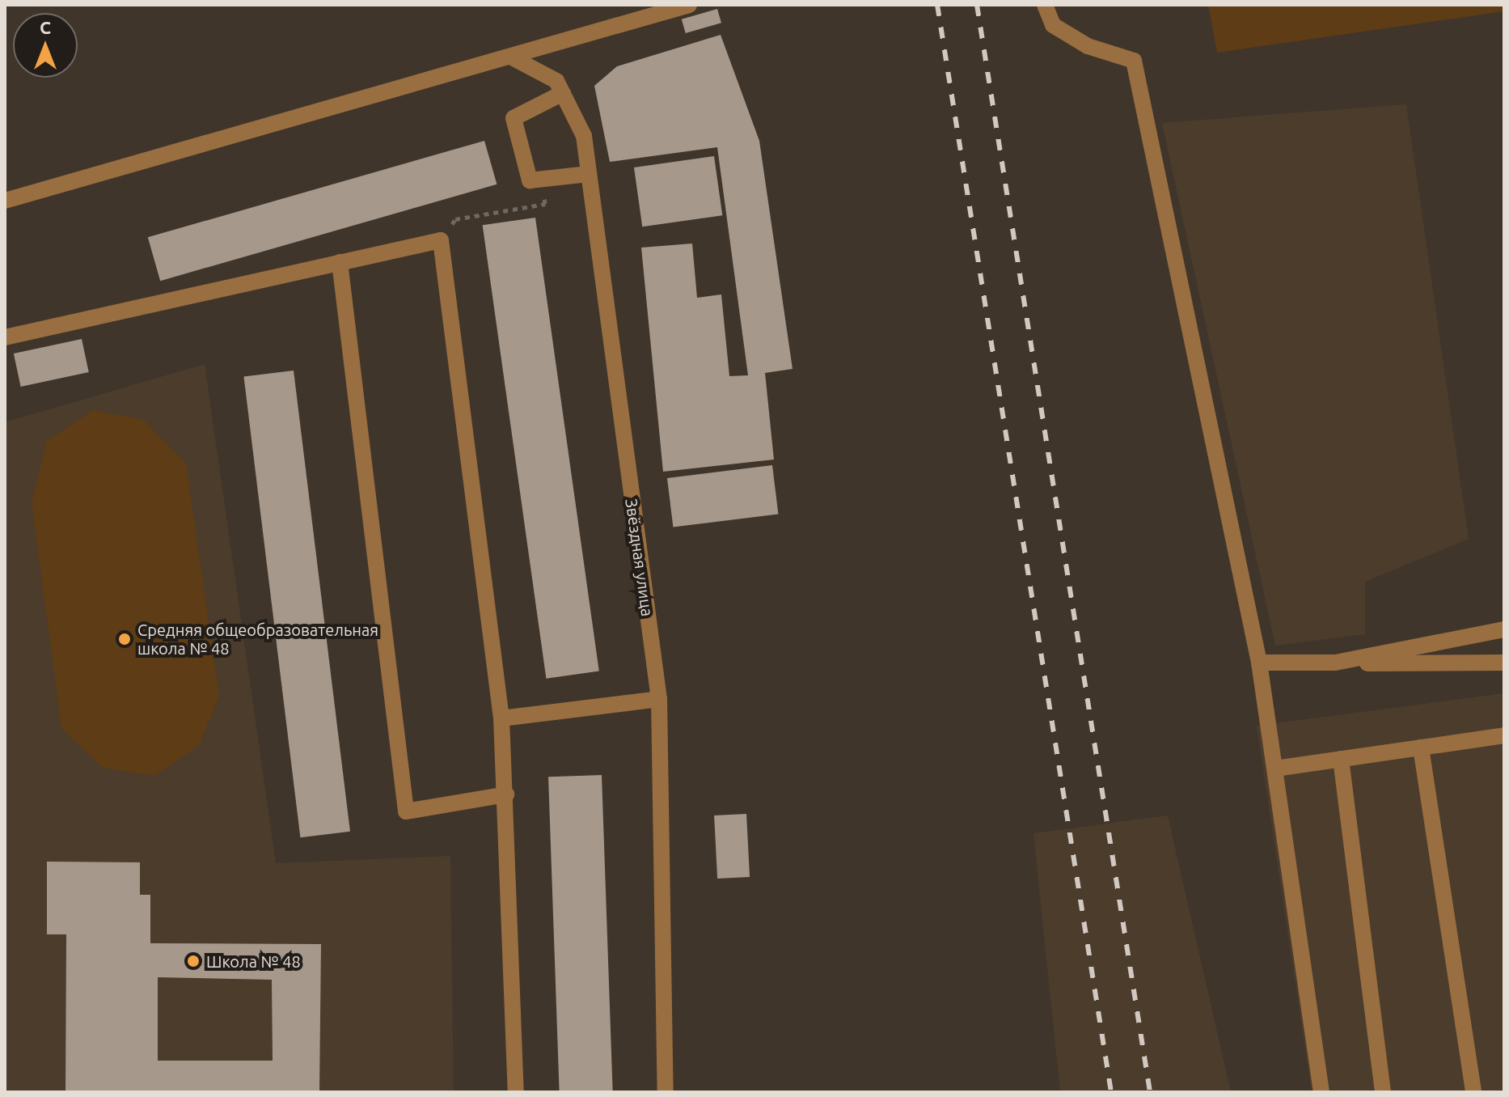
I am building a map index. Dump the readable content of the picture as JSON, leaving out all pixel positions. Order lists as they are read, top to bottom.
{
  "streets": {
    "street": ["Звёздная улица"]
  },
  "places": ["Средняя общеобразовательная школа № 48", "Школа № 48"],
  "north": "top"
}
